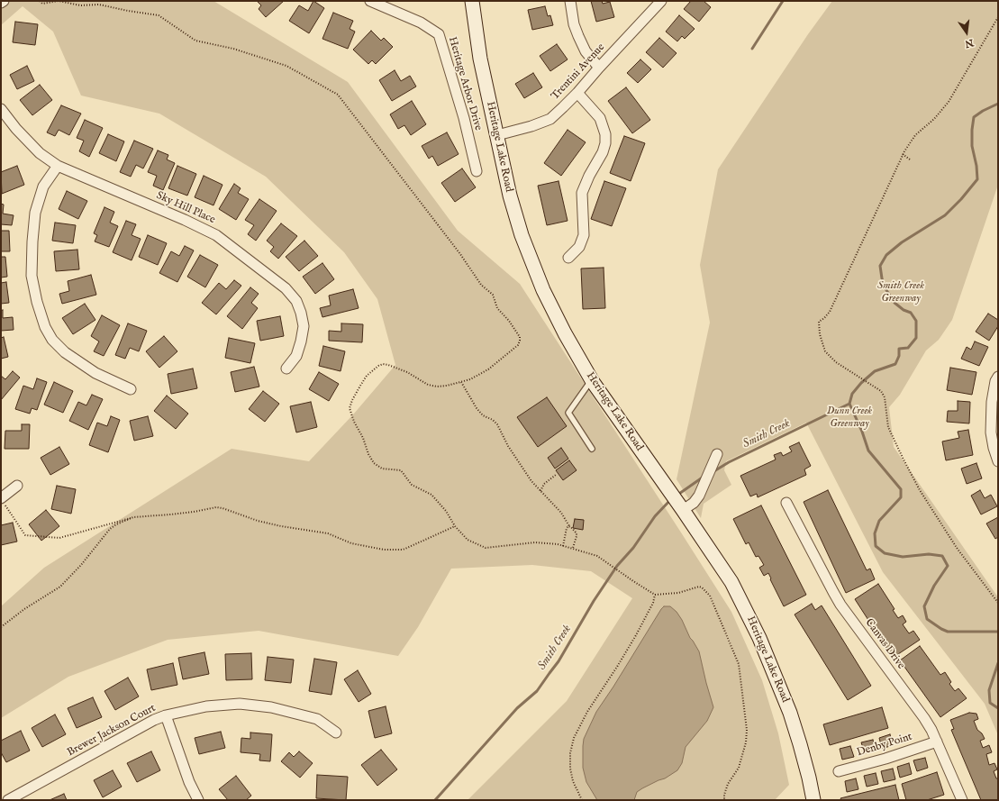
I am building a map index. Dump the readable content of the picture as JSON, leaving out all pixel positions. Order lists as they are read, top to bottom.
{
  "streets": {
    "main road": ["Heritage Lake Road"],
    "street": [
      "Trentini Avenue",
      "Heritage Arbor Drive",
      "Sky Hill Place",
      "Canvas Drive",
      "Brewer Jackson Court",
      "Denby Point"
    ]
  },
  "crossings": [
    ["Trentini Avenue", "Heritage Lake Road"],
    ["Canvas Drive", "Denby Point"]
  ],
  "water": ["Smith Creek"],
  "parks": ["Smith Creek Greenway", "Dunn Creek Greenway"],
  "north": "bottom"
}
